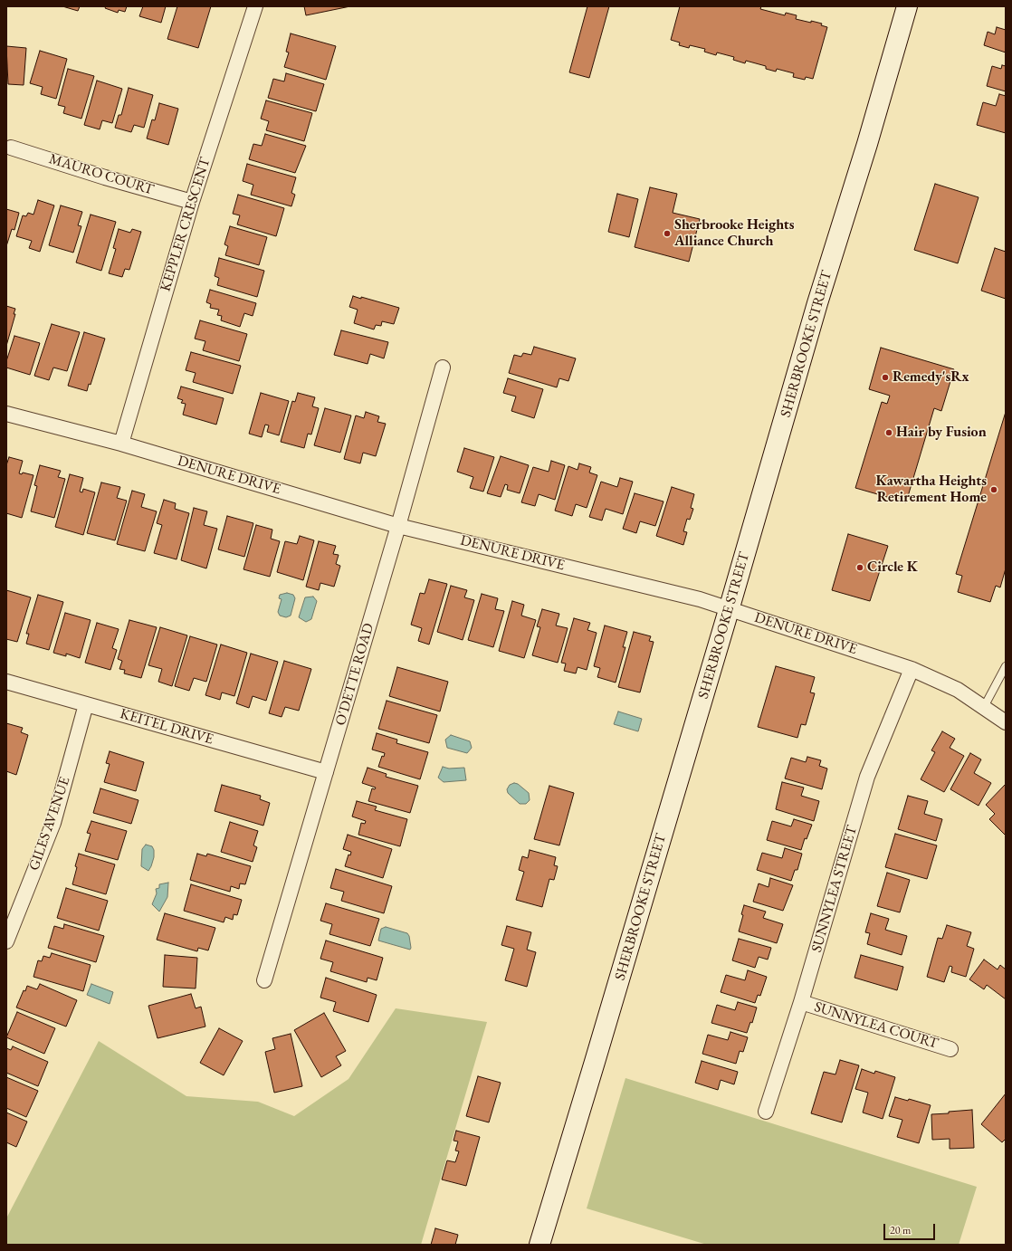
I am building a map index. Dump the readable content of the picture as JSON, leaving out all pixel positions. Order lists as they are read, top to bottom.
{
  "streets": {
    "main road": ["SHERBROOKE STREET"],
    "street": [
      "MAURO COURT",
      "KEPPLER CRESCENT",
      "DENURE DRIVE",
      "O'DETTE ROAD",
      "KEITEL DRIVE",
      "GILES AVENUE",
      "SUNNYLEA STREET",
      "SUNNYLEA COURT"
    ]
  },
  "crossings": [
    ["MAURO COURT", "KEPPLER CRESCENT"],
    ["KEPPLER CRESCENT", "DENURE DRIVE"],
    ["SHERBROOKE STREET", "DENURE DRIVE"],
    ["DENURE DRIVE", "O'DETTE ROAD"],
    ["DENURE DRIVE", "SUNNYLEA STREET"],
    ["O'DETTE ROAD", "KEITEL DRIVE"],
    ["KEITEL DRIVE", "GILES AVENUE"],
    ["SUNNYLEA STREET", "SUNNYLEA COURT"]
  ],
  "places": [
    "Sherbrooke Heights Alliance Church",
    "Remedy'sRx",
    "Hair by Fusion",
    "Kawartha Heights Retirement Home",
    "Circle K"
  ],
  "scale_bar": "20 m"
}
